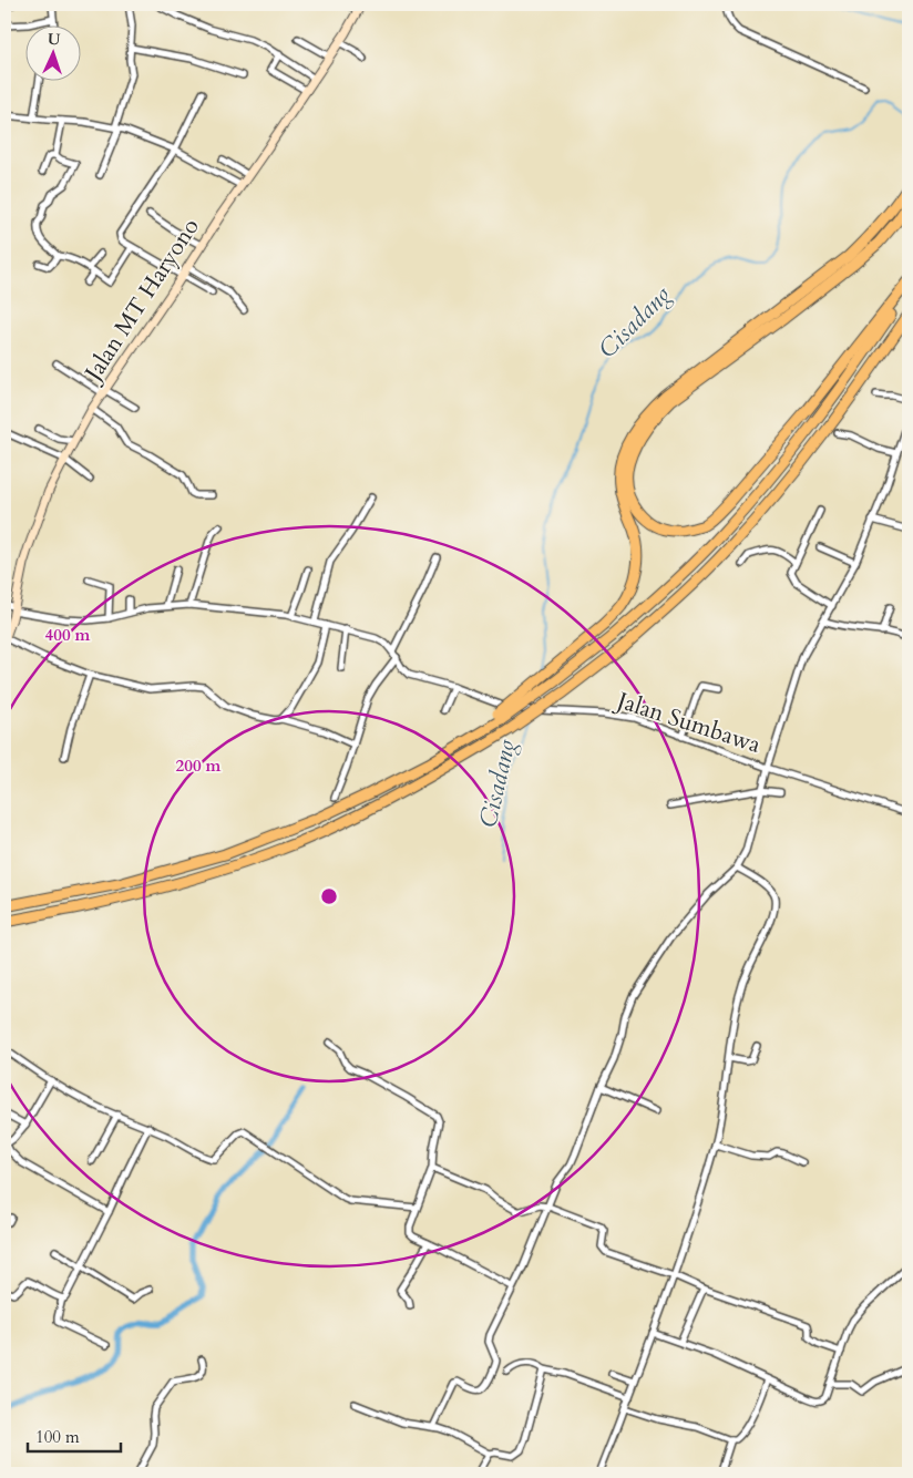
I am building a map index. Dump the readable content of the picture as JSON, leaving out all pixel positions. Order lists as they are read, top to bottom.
{
  "streets": {
    "main road": ["Jalan MT Haryono"],
    "street": ["Jalan Sumbawa"]
  },
  "crossings": [
    ["Jalan MT Haryono", "Jalan Sumbawa"]
  ],
  "water": ["Cisadang"],
  "scale_bar": "100 m",
  "north": "top",
  "rings": ["400 m", "200 m"]
}
